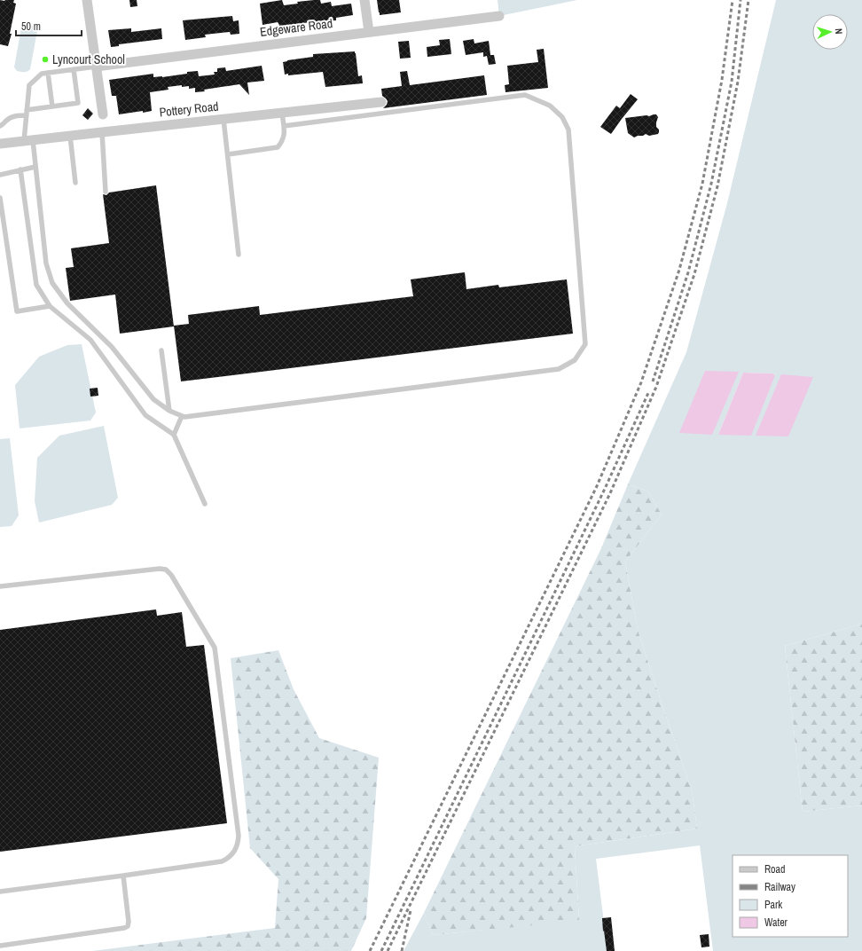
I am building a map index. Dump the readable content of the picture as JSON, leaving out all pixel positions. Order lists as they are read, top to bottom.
{
  "streets": {
    "street": ["Edgeware Road", "Pottery Road"]
  },
  "places": ["Lyncourt School"],
  "legend": [
    "Road",
    "Railway",
    "Park",
    "Water"
  ],
  "scale_bar": "50 m",
  "north": "right"
}
